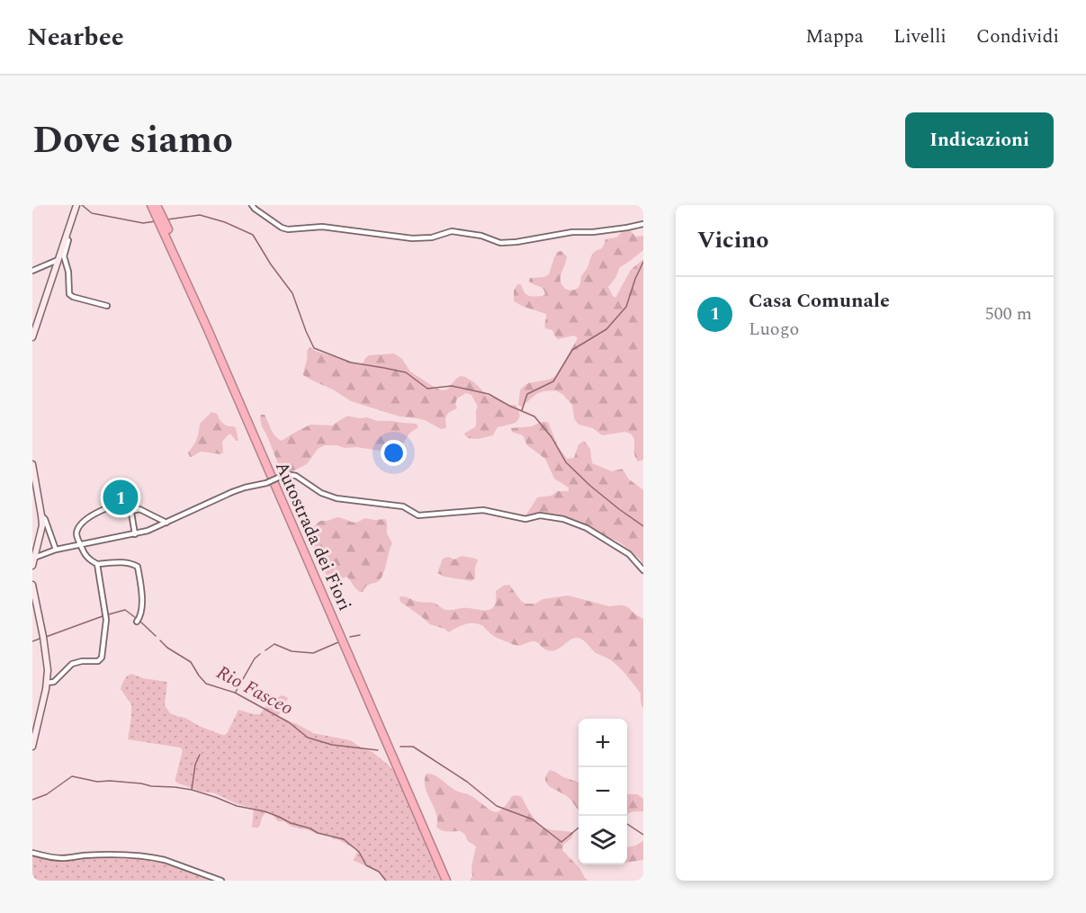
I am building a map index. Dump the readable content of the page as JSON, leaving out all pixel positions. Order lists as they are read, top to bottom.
{
  "streets": {
    "highway": ["Autostrada dei Fiori"]
  },
  "water": ["Rio Fasceo"],
  "page": {
    "header": "Nearbee",
    "nav": ["Mappa", "Livelli", "Condividi"],
    "title": "Dove siamo",
    "buttons": "Indicazioni",
    "heading": "Vicino",
    "list": [
      {
        "mark": "1",
        "name": "Casa Comunale",
        "note": "Luogo",
        "value": "500 m"
      }
    ],
    "pins": "1",
    "map_buttons": ["+", "−"]
  }
}
